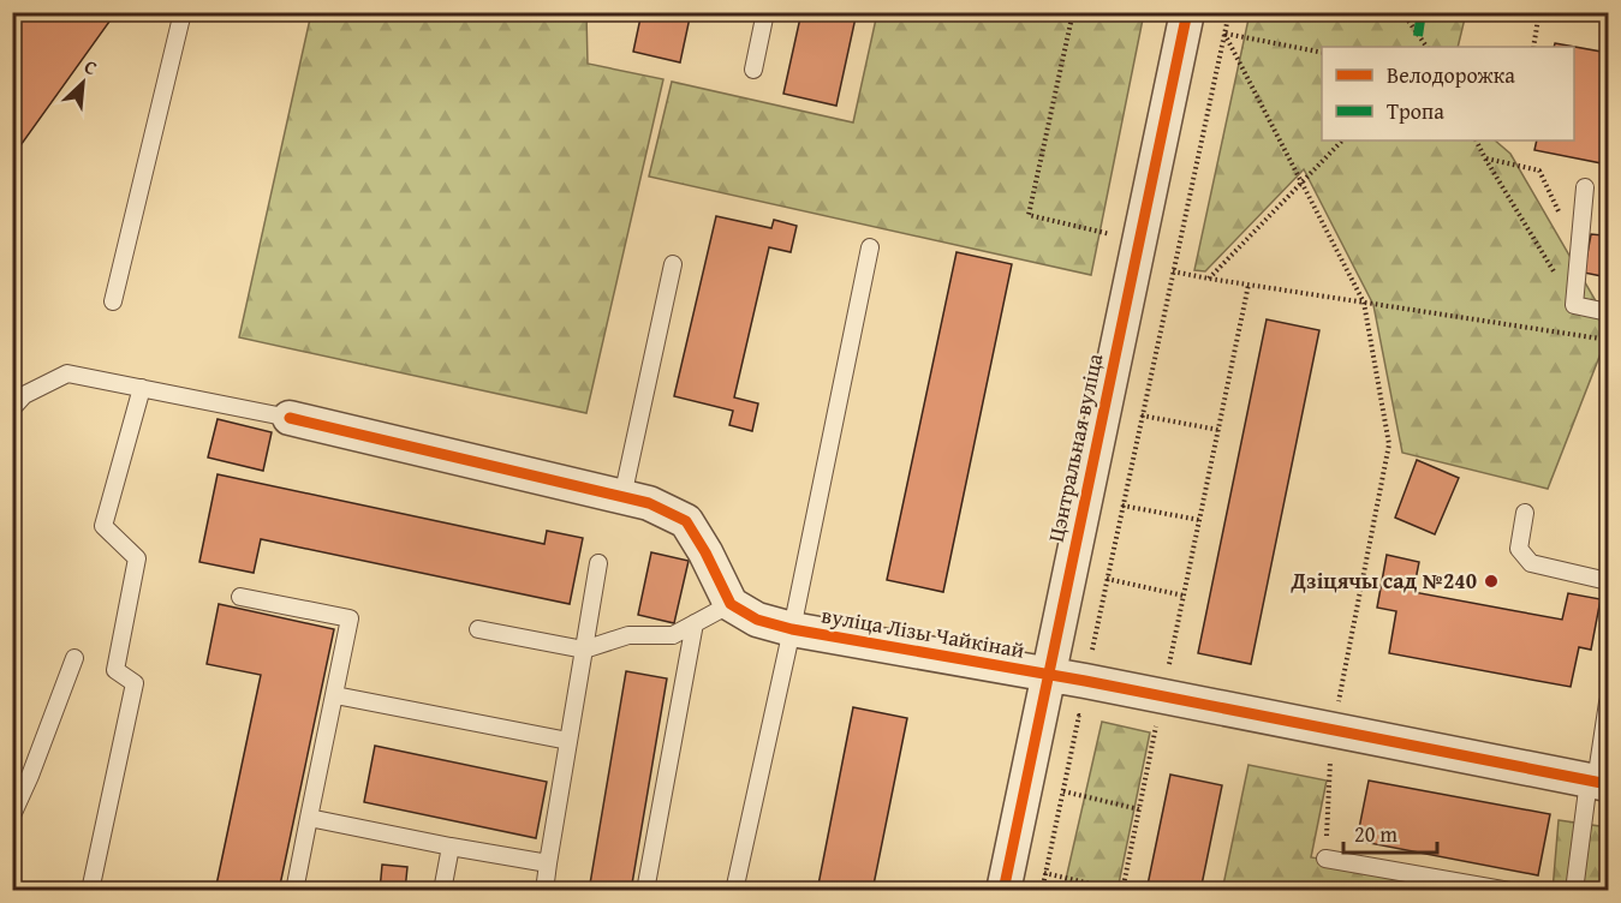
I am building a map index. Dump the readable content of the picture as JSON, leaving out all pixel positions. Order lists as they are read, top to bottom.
{
  "streets": {
    "street": ["Цэнтральная вуліца", "вуліца Лізы Чайкінай"]
  },
  "crossings": [
    ["Цэнтральная вуліца", "вуліца Лізы Чайкінай"]
  ],
  "places": ["Дзіцячы сад №240"],
  "legend": ["Велодорожка", "Тропа"],
  "scale_bar": "20 m",
  "north": "top right"
}
